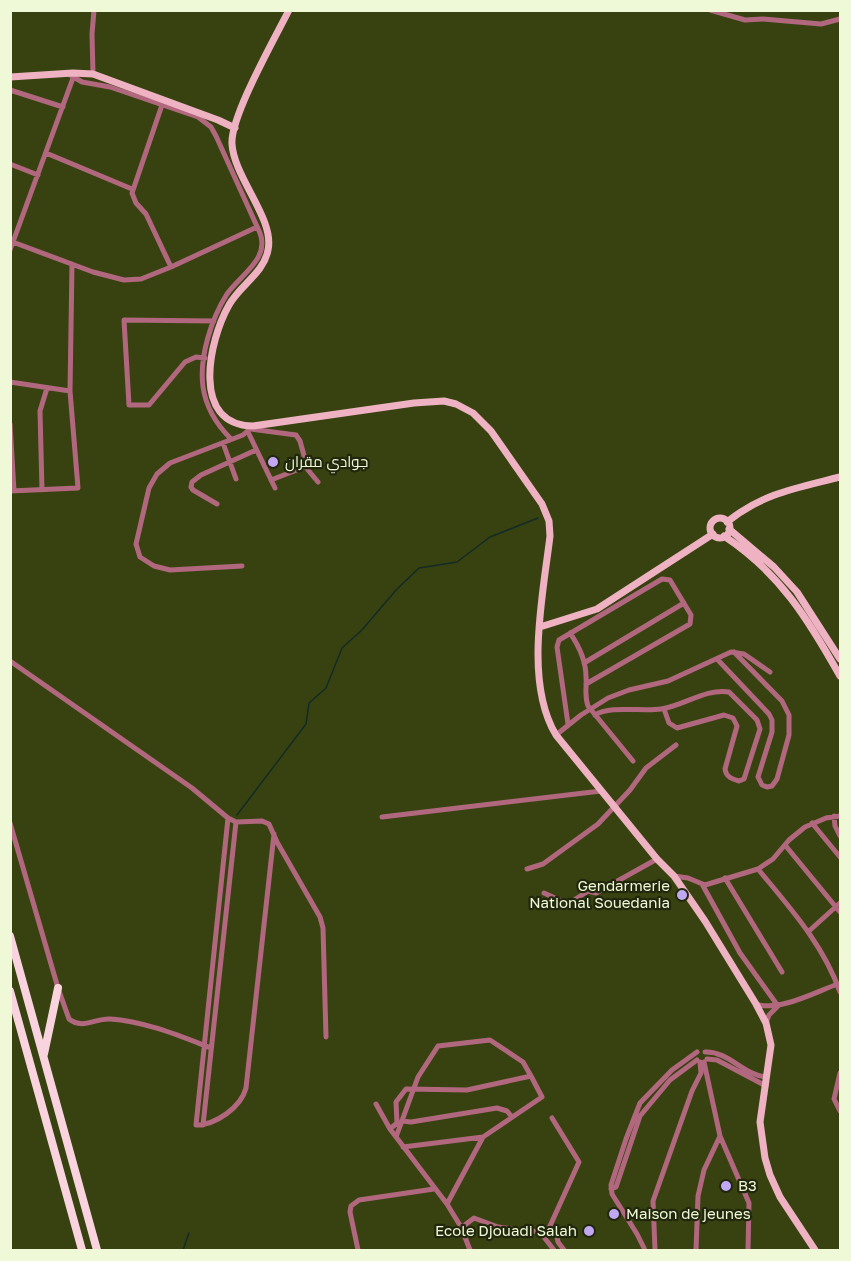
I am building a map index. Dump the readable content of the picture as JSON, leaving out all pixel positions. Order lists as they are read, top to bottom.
{
  "places": [
    "جوادي مقران",
    "Gendarmerie National Souedania",
    "B3",
    "Maison de jeunes",
    "Ecole Djouadi Salah"
  ]
}
